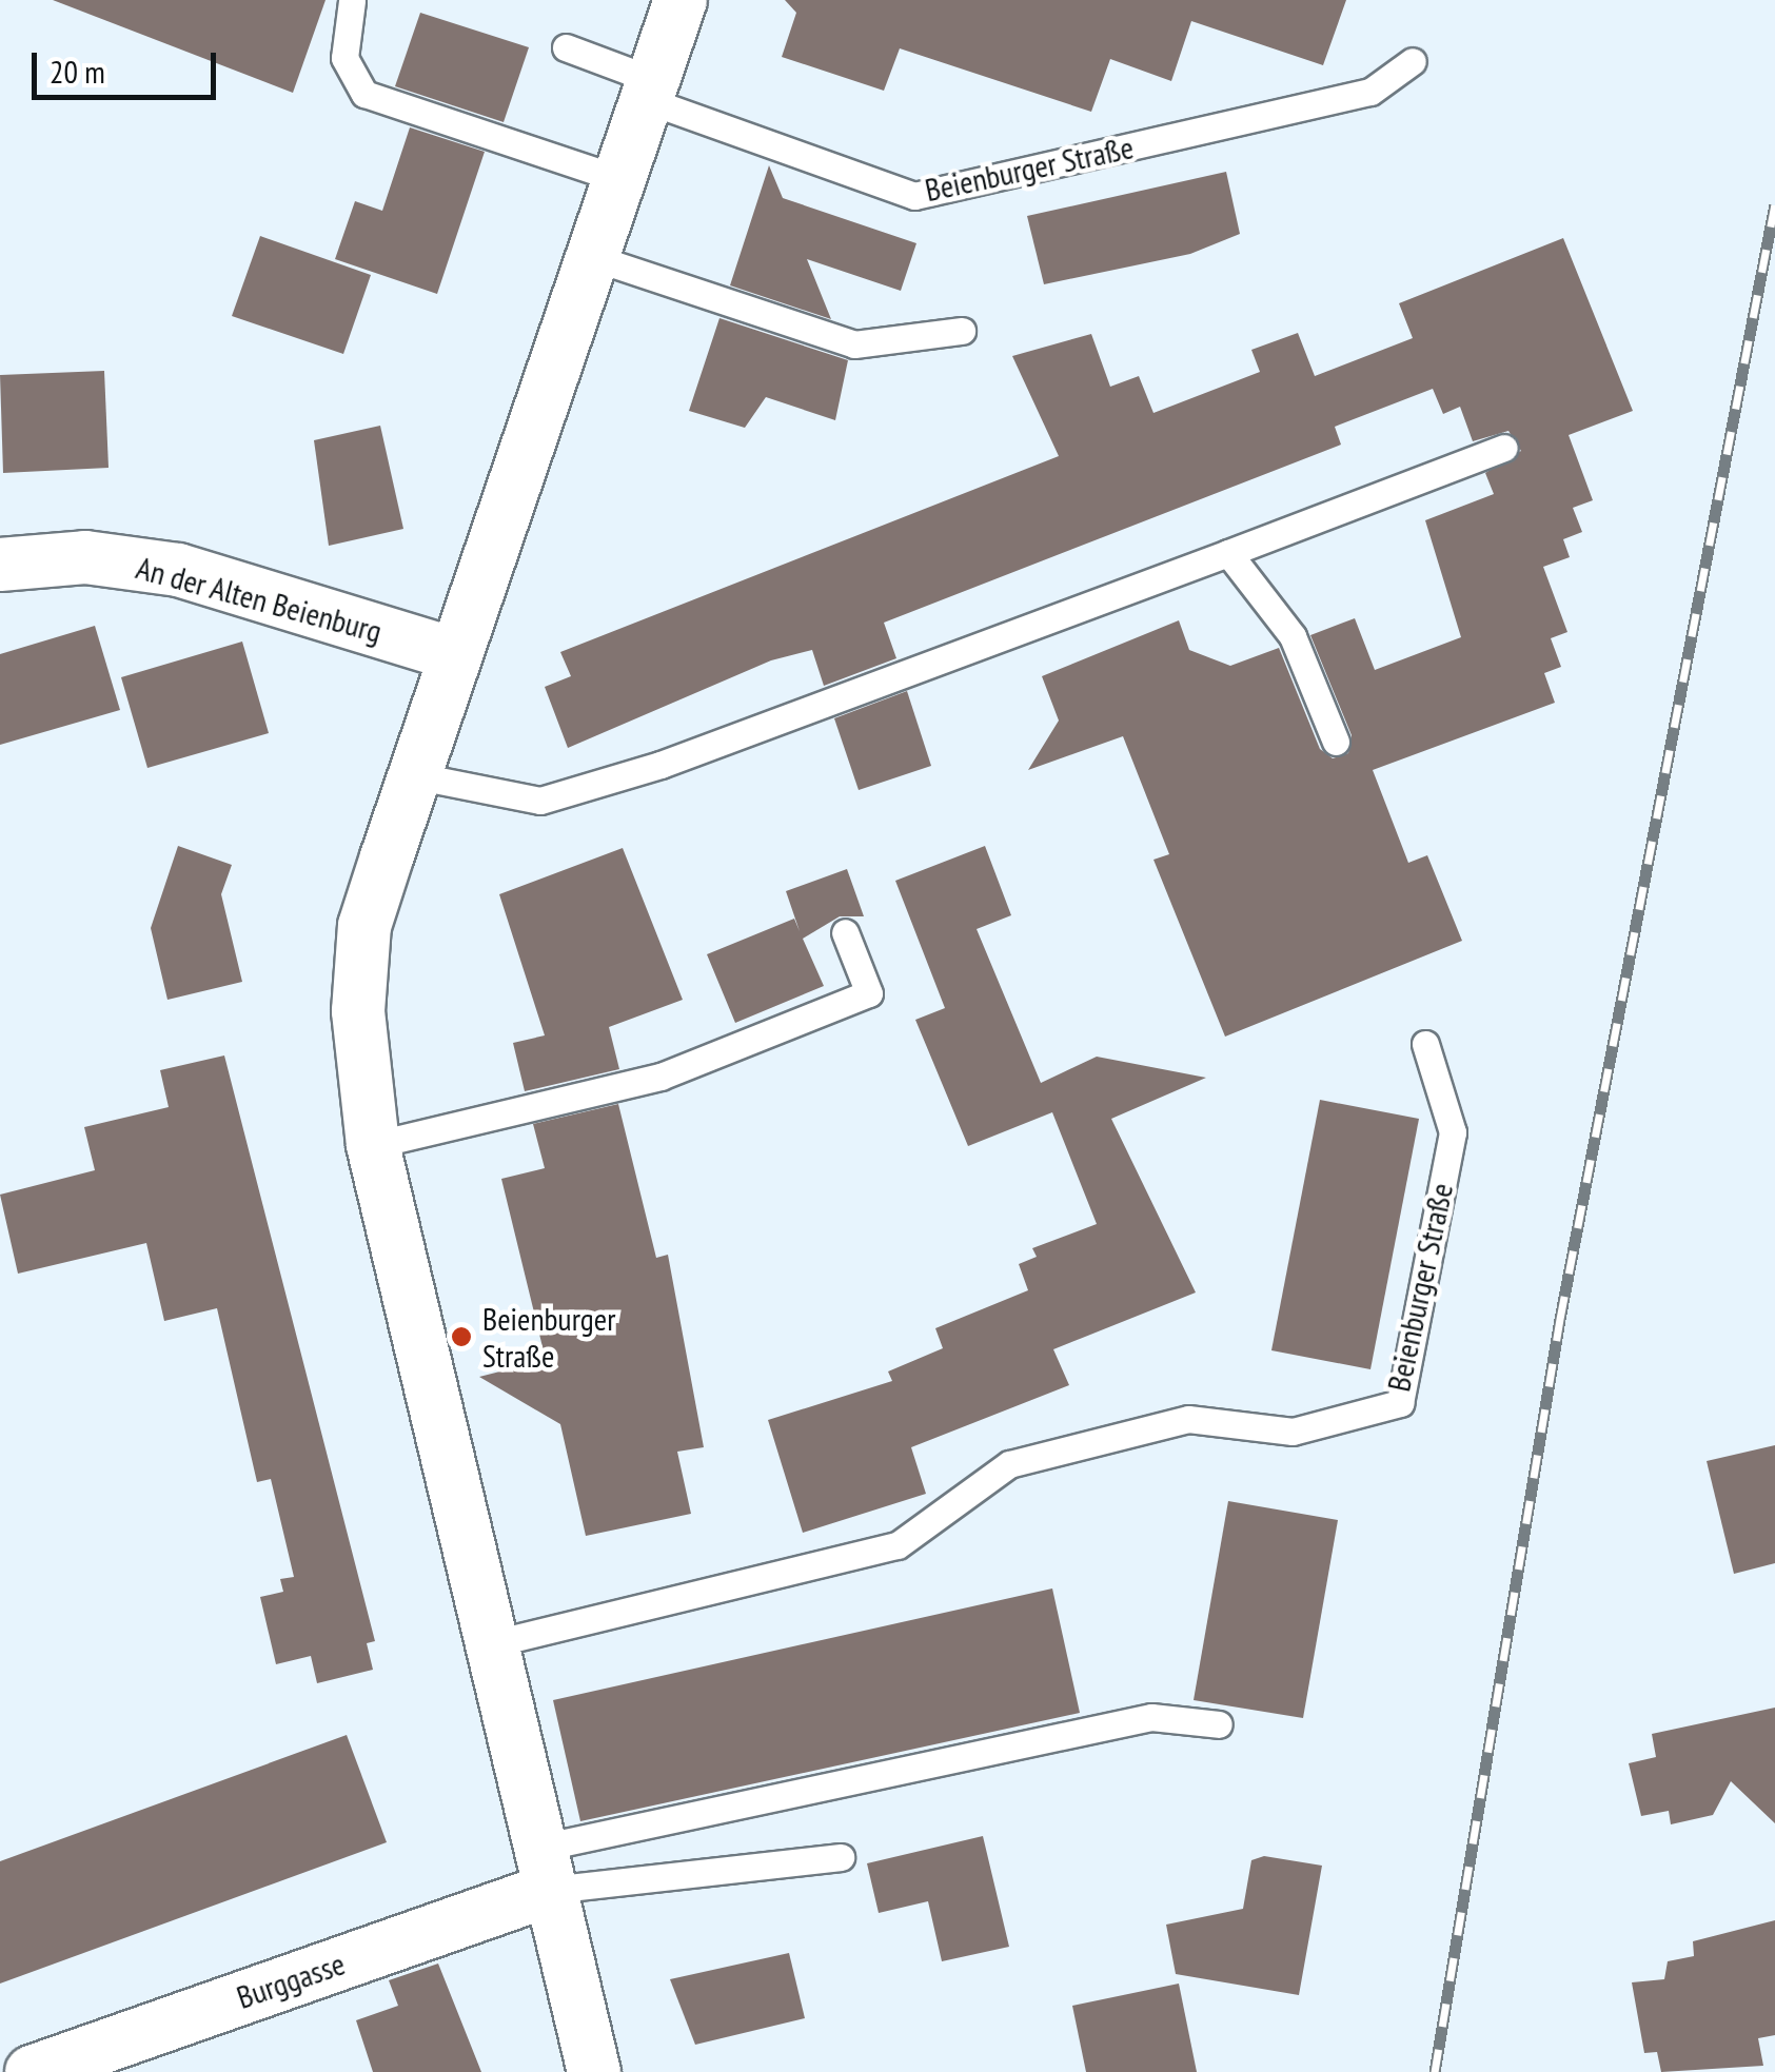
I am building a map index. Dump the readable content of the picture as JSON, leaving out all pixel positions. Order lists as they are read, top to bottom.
{
  "streets": {
    "street": ["An der Alten Beienburg", "Burggasse"],
    "lane": ["Beienburger Straße"]
  },
  "places": ["Beienburger Straße"],
  "scale_bar": "20 m"
}
